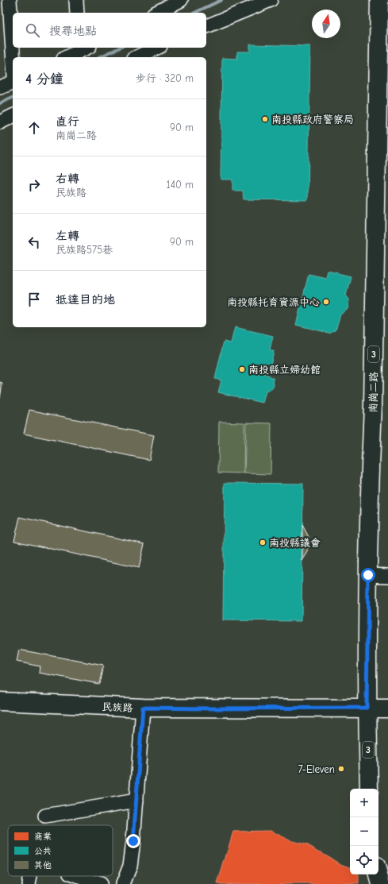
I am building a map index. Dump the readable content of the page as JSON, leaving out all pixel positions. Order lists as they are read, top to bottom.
{
  "streets": {
    "main road": ["3", "南崗二路", "民族路"]
  },
  "crossings": [
    ["3", "南崗二路"],
    ["3", "民族路"],
    ["南崗二路", "民族路"]
  ],
  "places": [
    "南投縣政府警察局",
    "南投縣托育資源中心",
    "南投縣立婦幼館",
    "南投縣議會",
    "7-Eleven"
  ],
  "legend": ["商業", "公共", "其他"],
  "north": "top",
  "page": {
    "search": "搜尋地點",
    "heading": ["4 分鐘", "步行 · 320 m"],
    "list": [
      ["直行", "南崗二路", "90 m"],
      ["右轉", "民族路", "140 m"],
      ["左轉", "民族路575巷", "90 m"],
      "抵達目的地"
    ],
    "map_buttons": ["+", "−"]
  }
}
